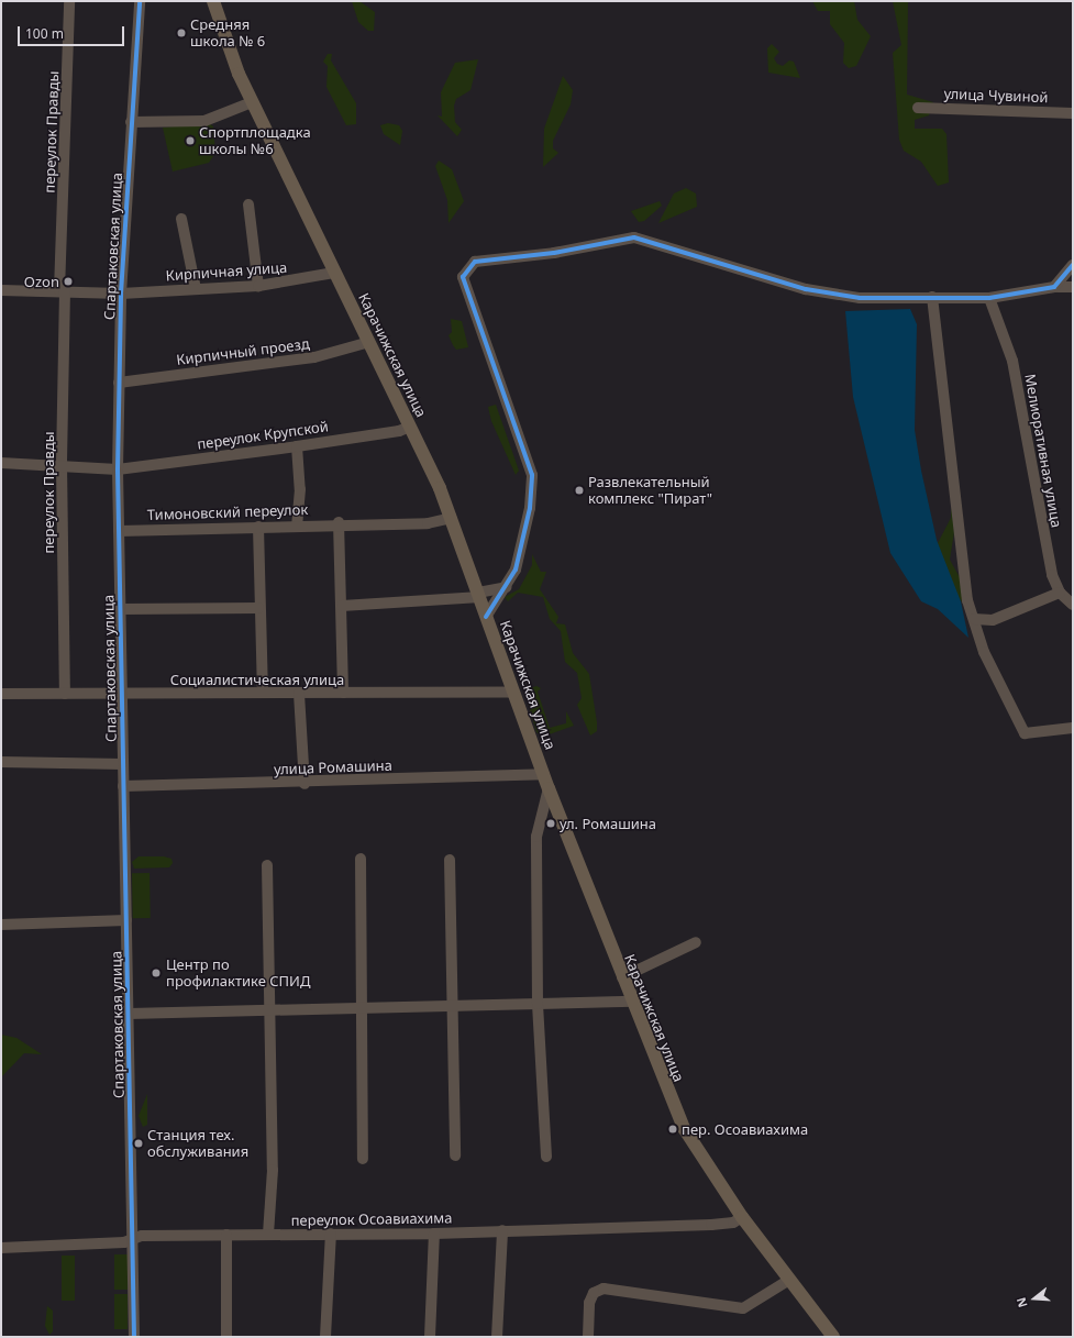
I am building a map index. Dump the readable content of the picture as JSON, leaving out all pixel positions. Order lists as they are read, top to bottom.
{
  "streets": {
    "main road": ["Карачижская улица"],
    "street": [
      "улица Чувиной",
      "переулок Правды",
      "Спартаковская улица",
      "Кирпичная улица",
      "Кирпичный проезд",
      "переулок Крупской",
      "Мелиоративная улица",
      "Тимоновский переулок",
      "Социалистическая улица",
      "улица Ромашина",
      "переулок Осоавиахима"
    ]
  },
  "crossings": [
    ["переулок Правды", "Кирпичная улица"],
    ["переулок Правды", "переулок Крупской"],
    ["переулок Правды", "Социалистическая улица"],
    ["Спартаковская улица", "Кирпичная улица"],
    ["Спартаковская улица", "Кирпичный проезд"],
    ["Спартаковская улица", "переулок Крупской"],
    ["Спартаковская улица", "Тимоновский переулок"],
    ["Спартаковская улица", "Социалистическая улица"],
    ["Спартаковская улица", "улица Ромашина"],
    ["Спартаковская улица", "переулок Осоавиахима"],
    ["Кирпичная улица", "Карачижская улица"],
    ["Кирпичный проезд", "Карачижская улица"],
    ["Карачижская улица", "переулок Крупской"],
    ["Карачижская улица", "Тимоновский переулок"],
    ["Карачижская улица", "Социалистическая улица"],
    ["Карачижская улица", "улица Ромашина"],
    ["Карачижская улица", "переулок Осоавиахима"]
  ],
  "places": [
    "Средняя школа № 6",
    "Спортплощадка школы №6",
    "Ozon",
    "Развлекательный комплекс \"Пират\"",
    "ул. Ромашина",
    "Центр по профилактике СПИД",
    "пер. Осоавиахима",
    "Станция тех. обслуживания"
  ],
  "scale_bar": "100 m",
  "north": "left"
}
